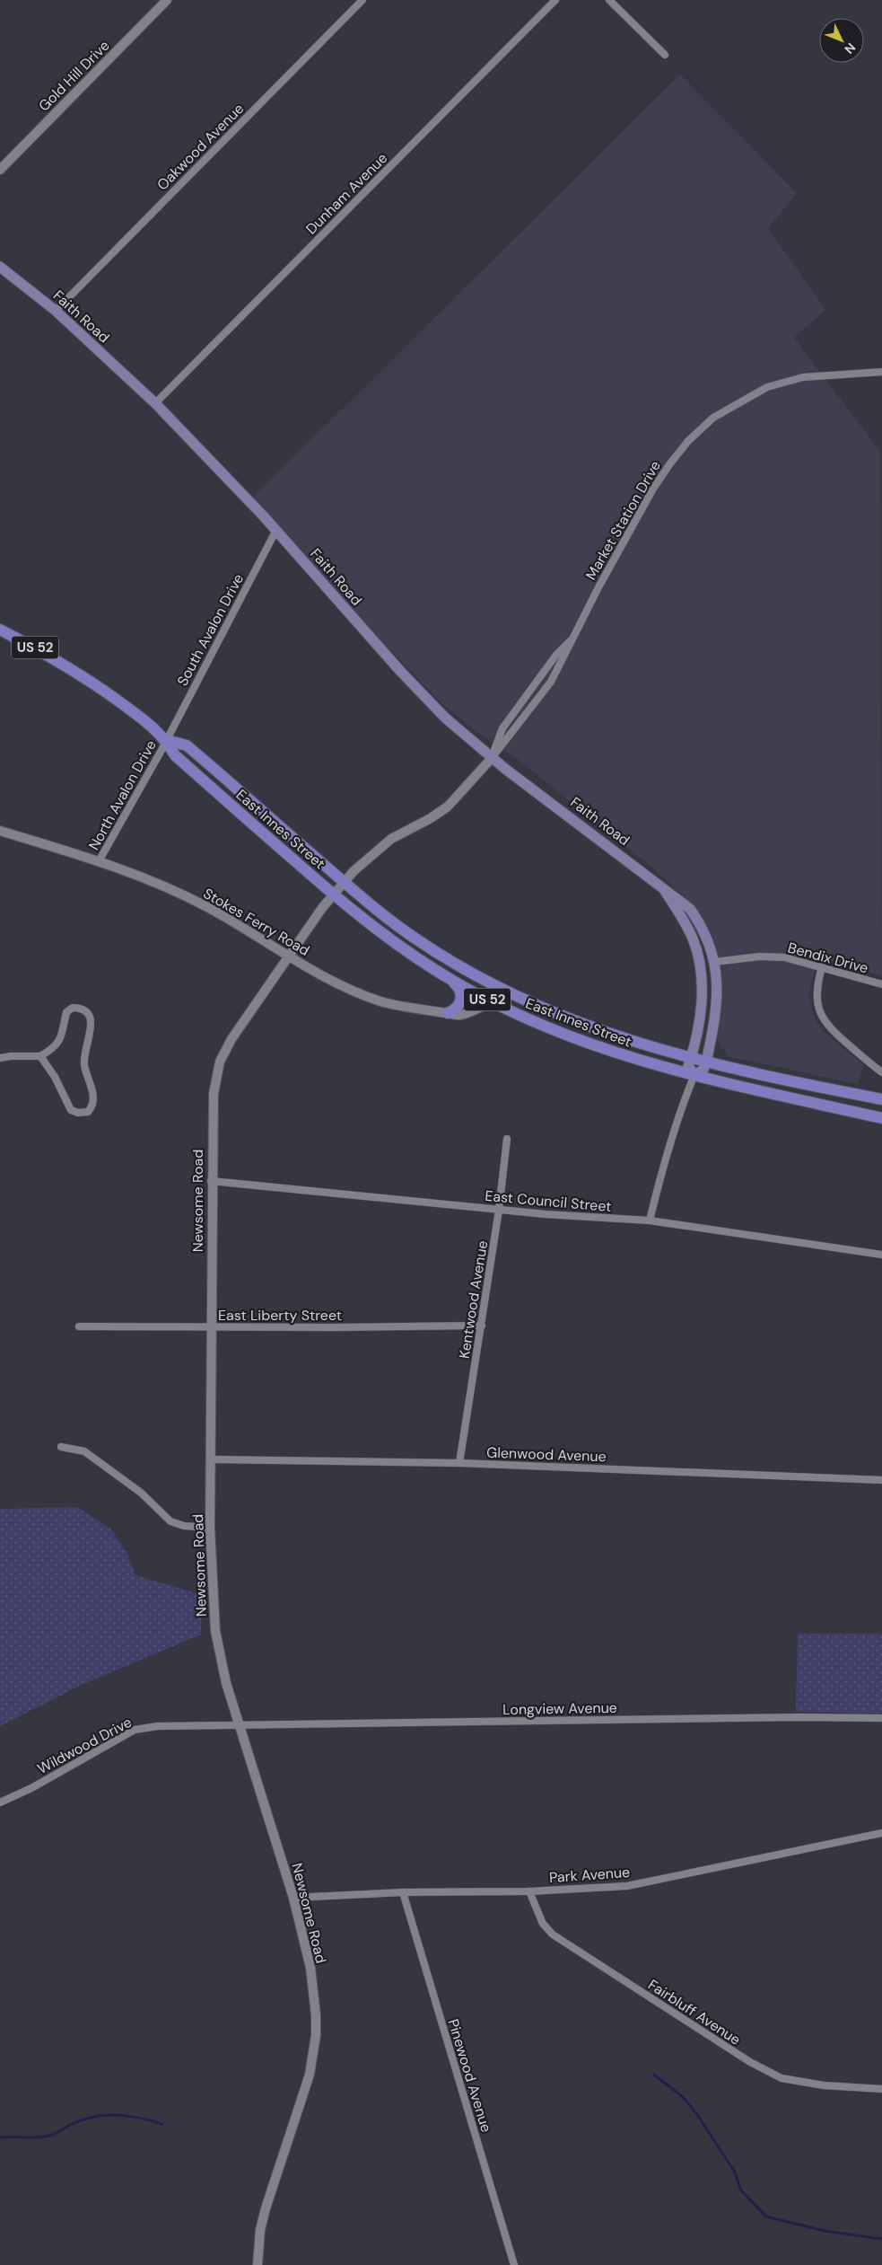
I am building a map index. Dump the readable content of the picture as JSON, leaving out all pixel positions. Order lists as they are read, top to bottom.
{
  "streets": {
    "main road": ["Faith Road", "US 52", "East Innes Street"],
    "street": [
      "Gold Hill Drive",
      "Oakwood Avenue",
      "Dunham Avenue",
      "Market Station Drive",
      "South Avalon Drive",
      "North Avalon Drive",
      "Stokes Ferry Road",
      "Bendix Drive",
      "Newsome Road",
      "East Council Street",
      "Kentwood Avenue",
      "East Liberty Street",
      "Glenwood Avenue",
      "Longview Avenue",
      "Wildwood Drive",
      "Park Avenue",
      "Fairbluff Avenue",
      "Pinewood Avenue"
    ]
  },
  "crossings": [
    ["Oakwood Avenue", "Faith Road"],
    ["Dunham Avenue", "Faith Road"],
    ["Faith Road", "Market Station Drive"],
    ["Faith Road", "South Avalon Drive"],
    ["Faith Road", "East Innes Street"],
    ["Faith Road", "Bendix Drive"],
    ["Market Station Drive", "East Innes Street"],
    ["Market Station Drive", "Newsome Road"],
    ["South Avalon Drive", "North Avalon Drive"],
    ["South Avalon Drive", "East Innes Street"],
    ["North Avalon Drive", "East Innes Street"],
    ["North Avalon Drive", "Stokes Ferry Road"],
    ["East Innes Street", "Stokes Ferry Road"],
    ["East Innes Street", "Newsome Road"],
    ["Stokes Ferry Road", "Newsome Road"],
    ["Newsome Road", "East Council Street"],
    ["Newsome Road", "East Liberty Street"],
    ["Newsome Road", "Glenwood Avenue"],
    ["Newsome Road", "Longview Avenue"],
    ["Newsome Road", "Wildwood Drive"],
    ["Newsome Road", "Park Avenue"],
    ["East Council Street", "Kentwood Avenue"],
    ["Kentwood Avenue", "East Liberty Street"],
    ["Kentwood Avenue", "Glenwood Avenue"],
    ["Longview Avenue", "Wildwood Drive"],
    ["Park Avenue", "Fairbluff Avenue"],
    ["Park Avenue", "Pinewood Avenue"]
  ],
  "north": "bottom right"
}
